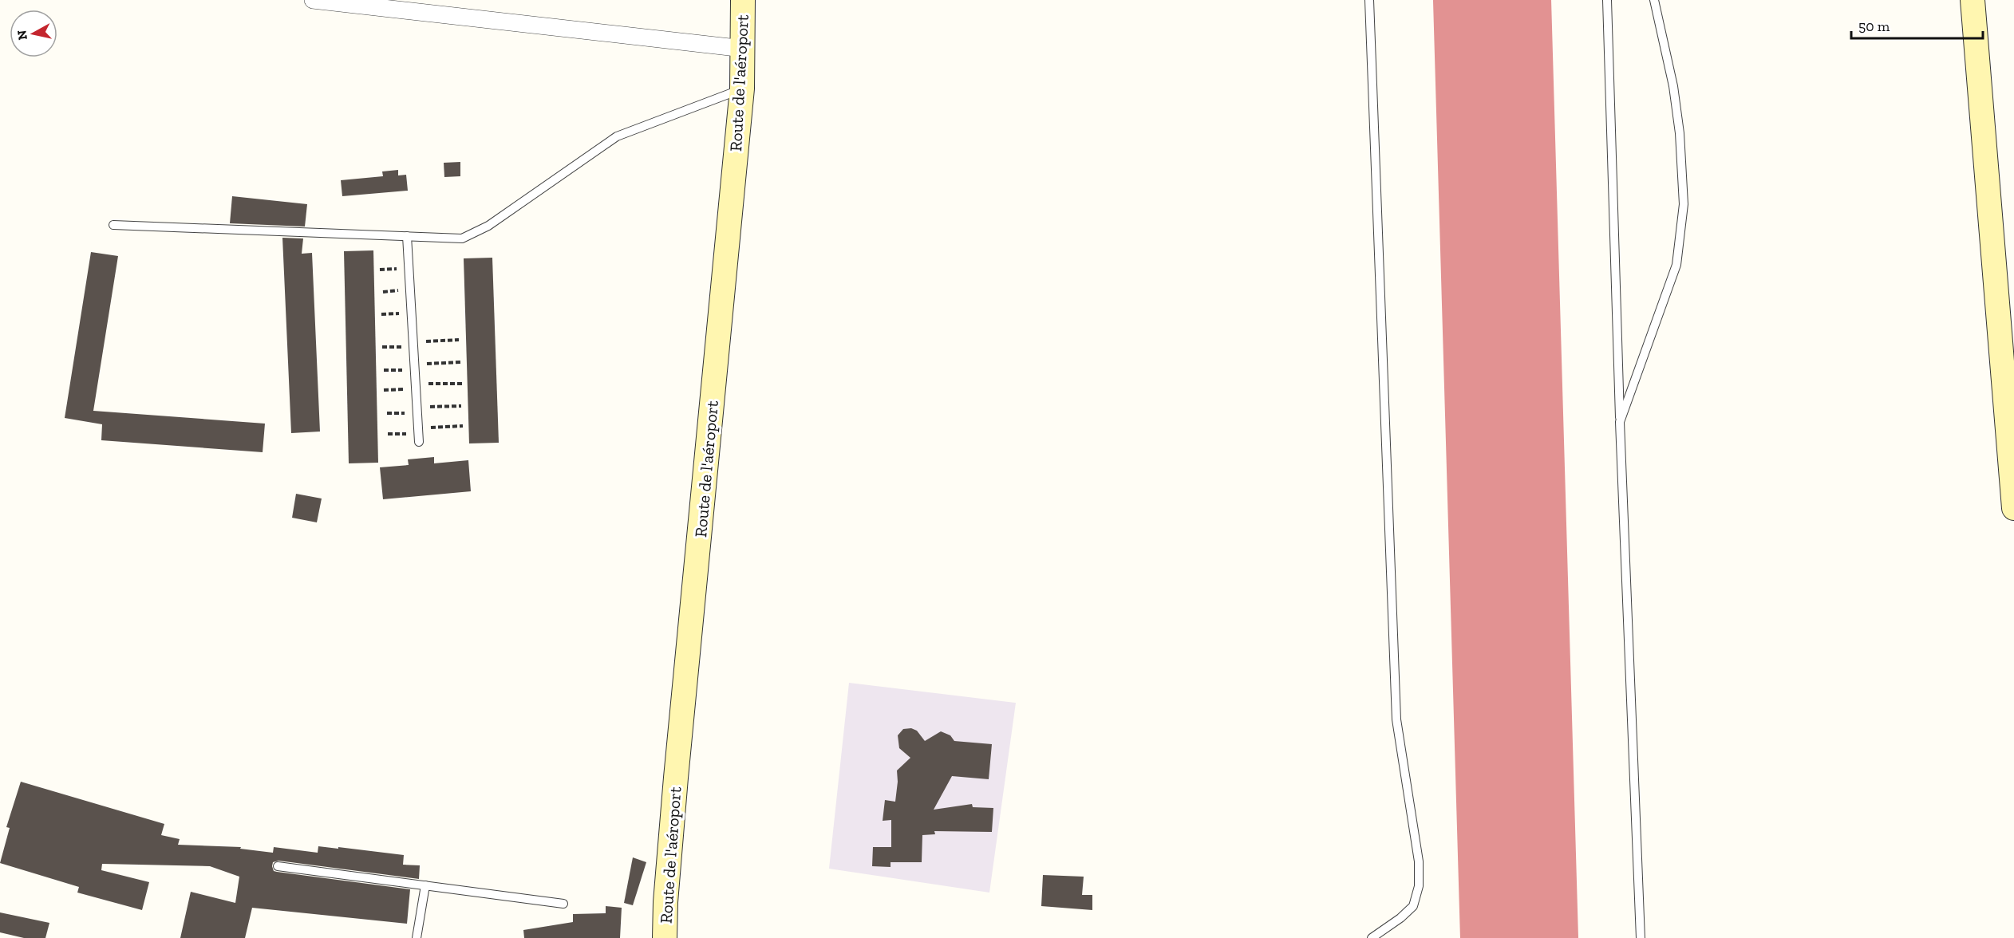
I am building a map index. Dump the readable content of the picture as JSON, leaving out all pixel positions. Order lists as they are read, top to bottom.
{
  "streets": {
    "street": ["Route de l'aéroport"]
  },
  "scale_bar": "50 m",
  "north": "left"
}
